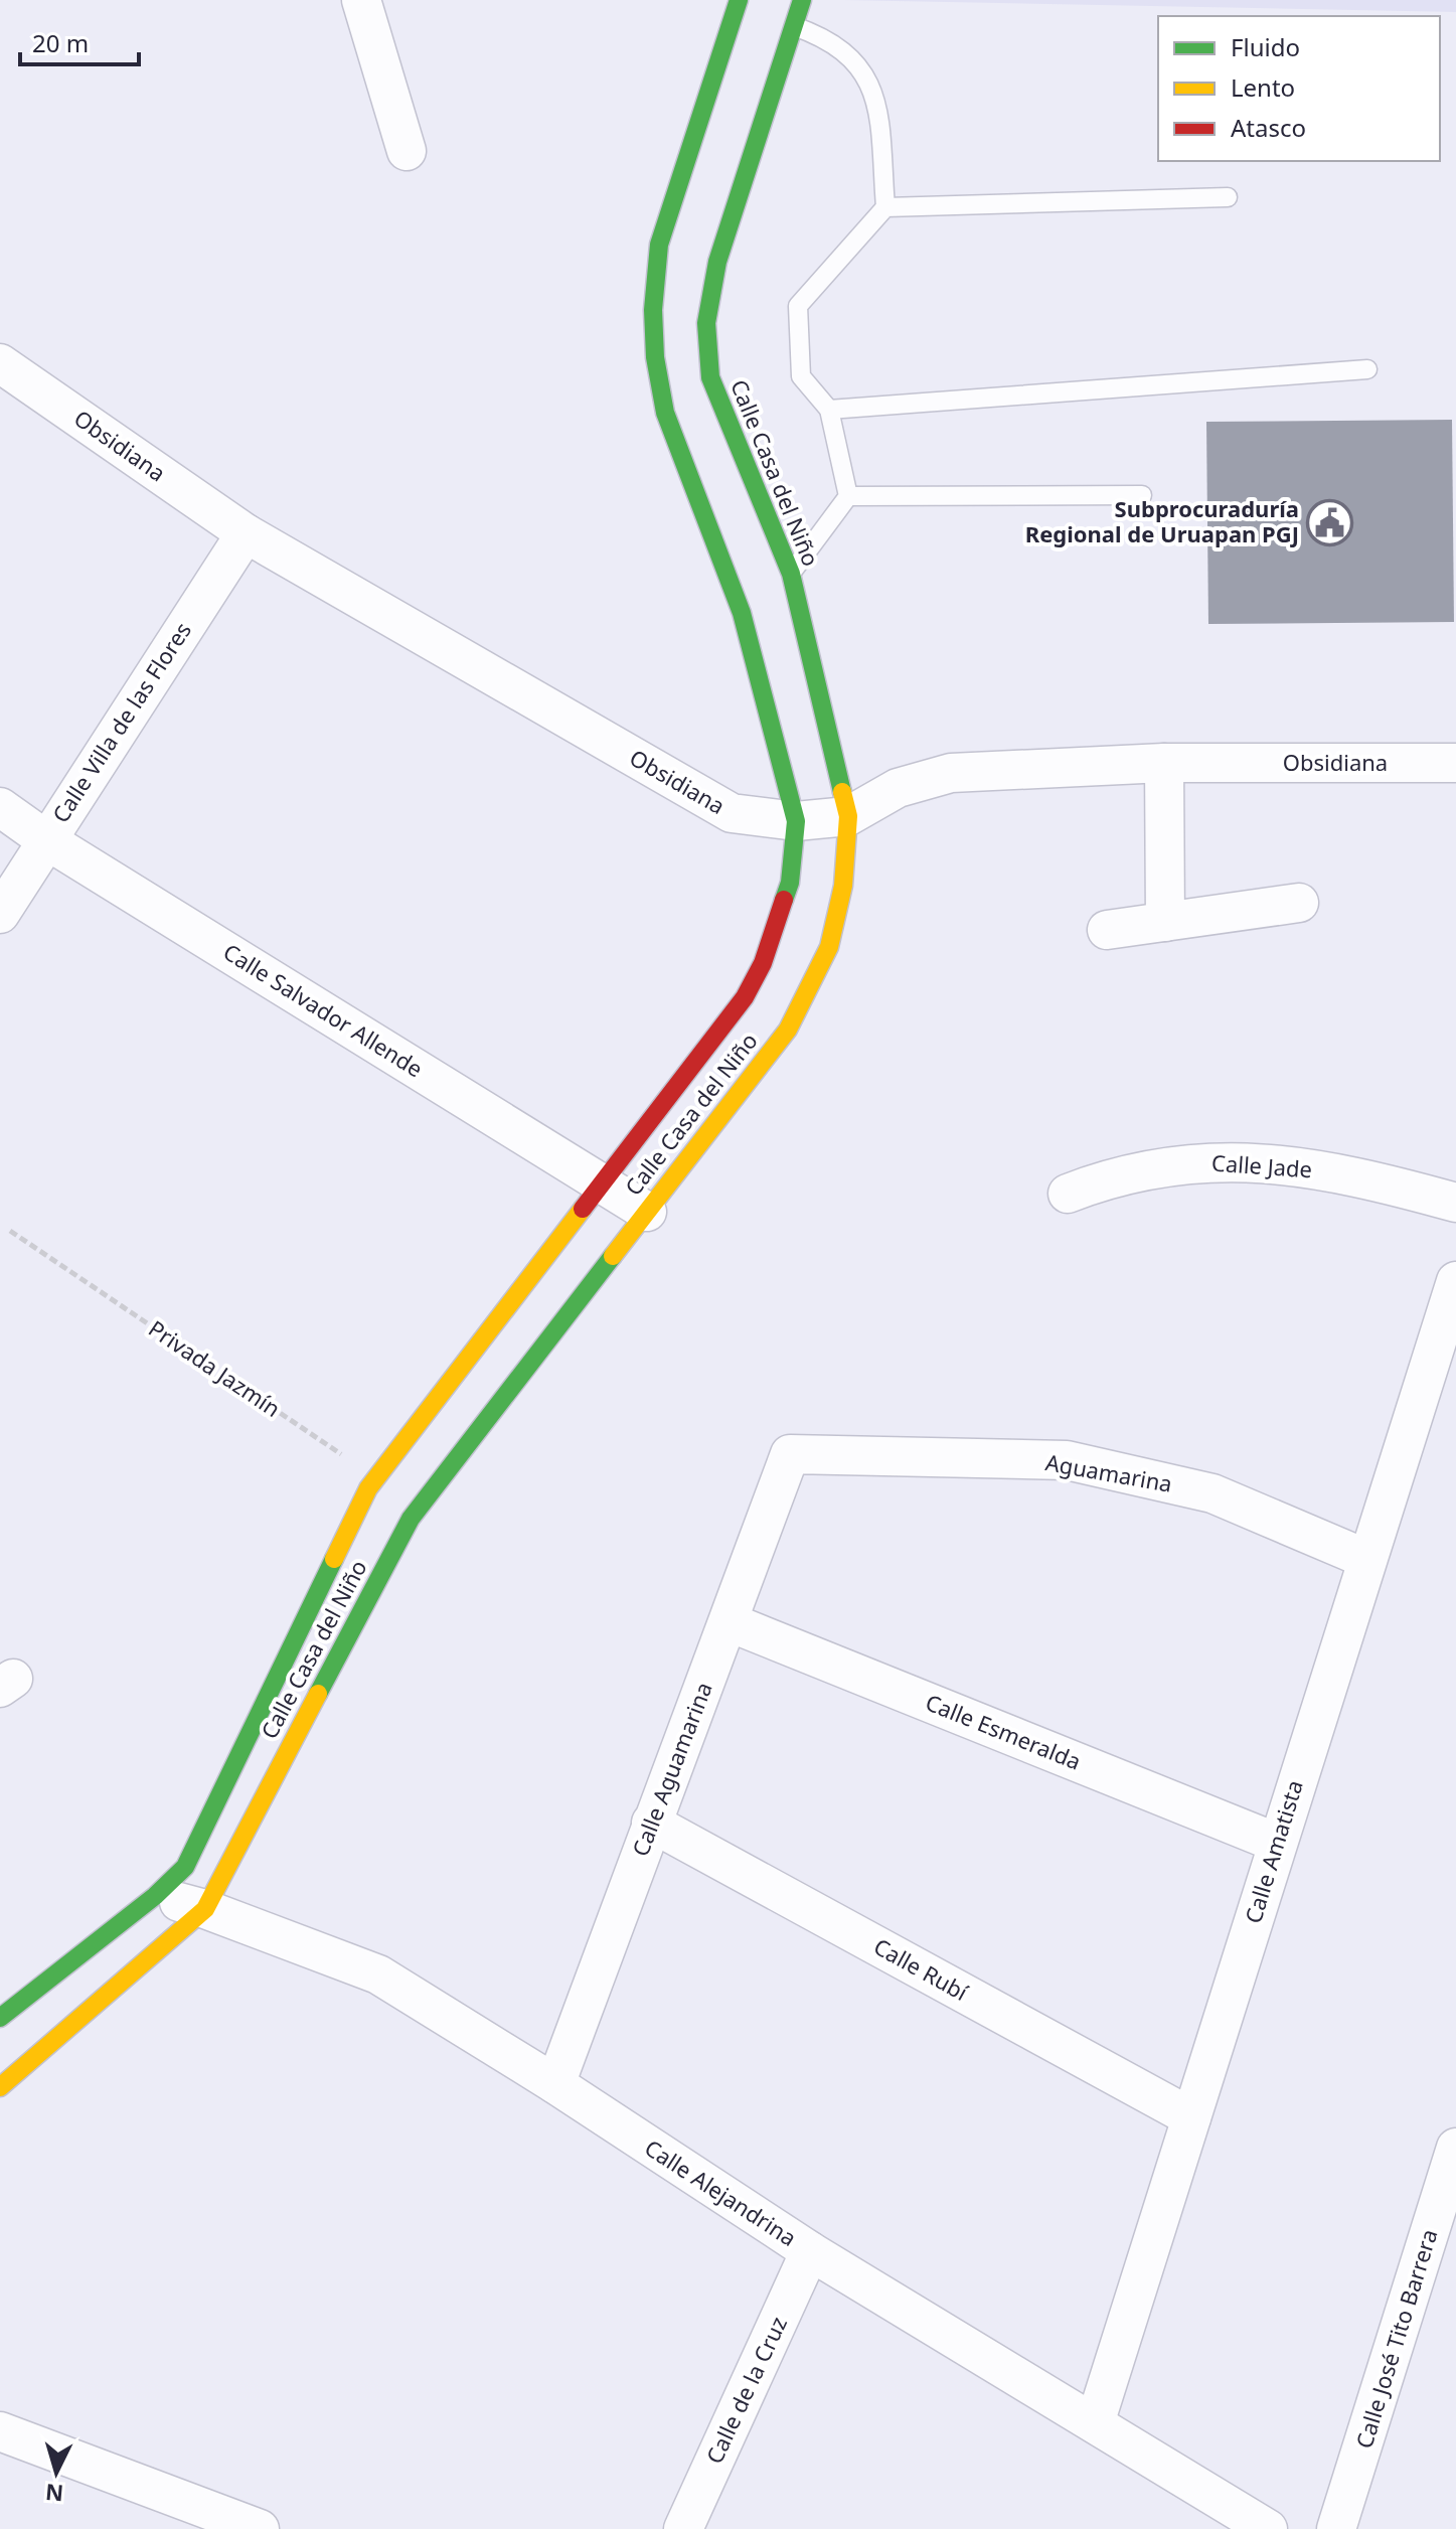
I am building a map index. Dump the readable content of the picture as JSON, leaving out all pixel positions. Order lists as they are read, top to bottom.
{
  "streets": {
    "street": [
      "Obsidiana",
      "Calle Casa del Niño",
      "Calle Villa de las Flores",
      "Calle Salvador Allende",
      "Calle Jade",
      "Aguamarina",
      "Calle Esmeralda",
      "Calle Aguamarina",
      "Calle Amatista",
      "Calle Rubí",
      "Calle Alejandrina",
      "Calle José Tito Barrera",
      "Calle de la Cruz"
    ],
    "path": ["Privada Jazmín"]
  },
  "crossings": [
    ["Obsidiana", "Calle Casa del Niño"],
    ["Obsidiana", "Calle Villa de las Flores"],
    ["Calle Casa del Niño", "Calle Salvador Allende"],
    ["Calle Casa del Niño", "Privada Jazmín"],
    ["Calle Casa del Niño", "Calle Alejandrina"],
    ["Calle Villa de las Flores", "Calle Salvador Allende"],
    ["Aguamarina", "Calle Aguamarina"],
    ["Aguamarina", "Calle Amatista"],
    ["Calle Esmeralda", "Calle Aguamarina"],
    ["Calle Esmeralda", "Calle Amatista"],
    ["Calle Aguamarina", "Calle Rubí"],
    ["Calle Aguamarina", "Calle Alejandrina"],
    ["Calle Amatista", "Calle Rubí"],
    ["Calle Amatista", "Calle Alejandrina"],
    ["Calle Alejandrina", "Calle de la Cruz"]
  ],
  "places": {
    "public building": ["Subprocuraduría Regional de Uruapan PGJ"]
  },
  "legend": ["Fluido", "Lento", "Atasco"],
  "scale_bar": "20 m",
  "north": "bottom"
}
